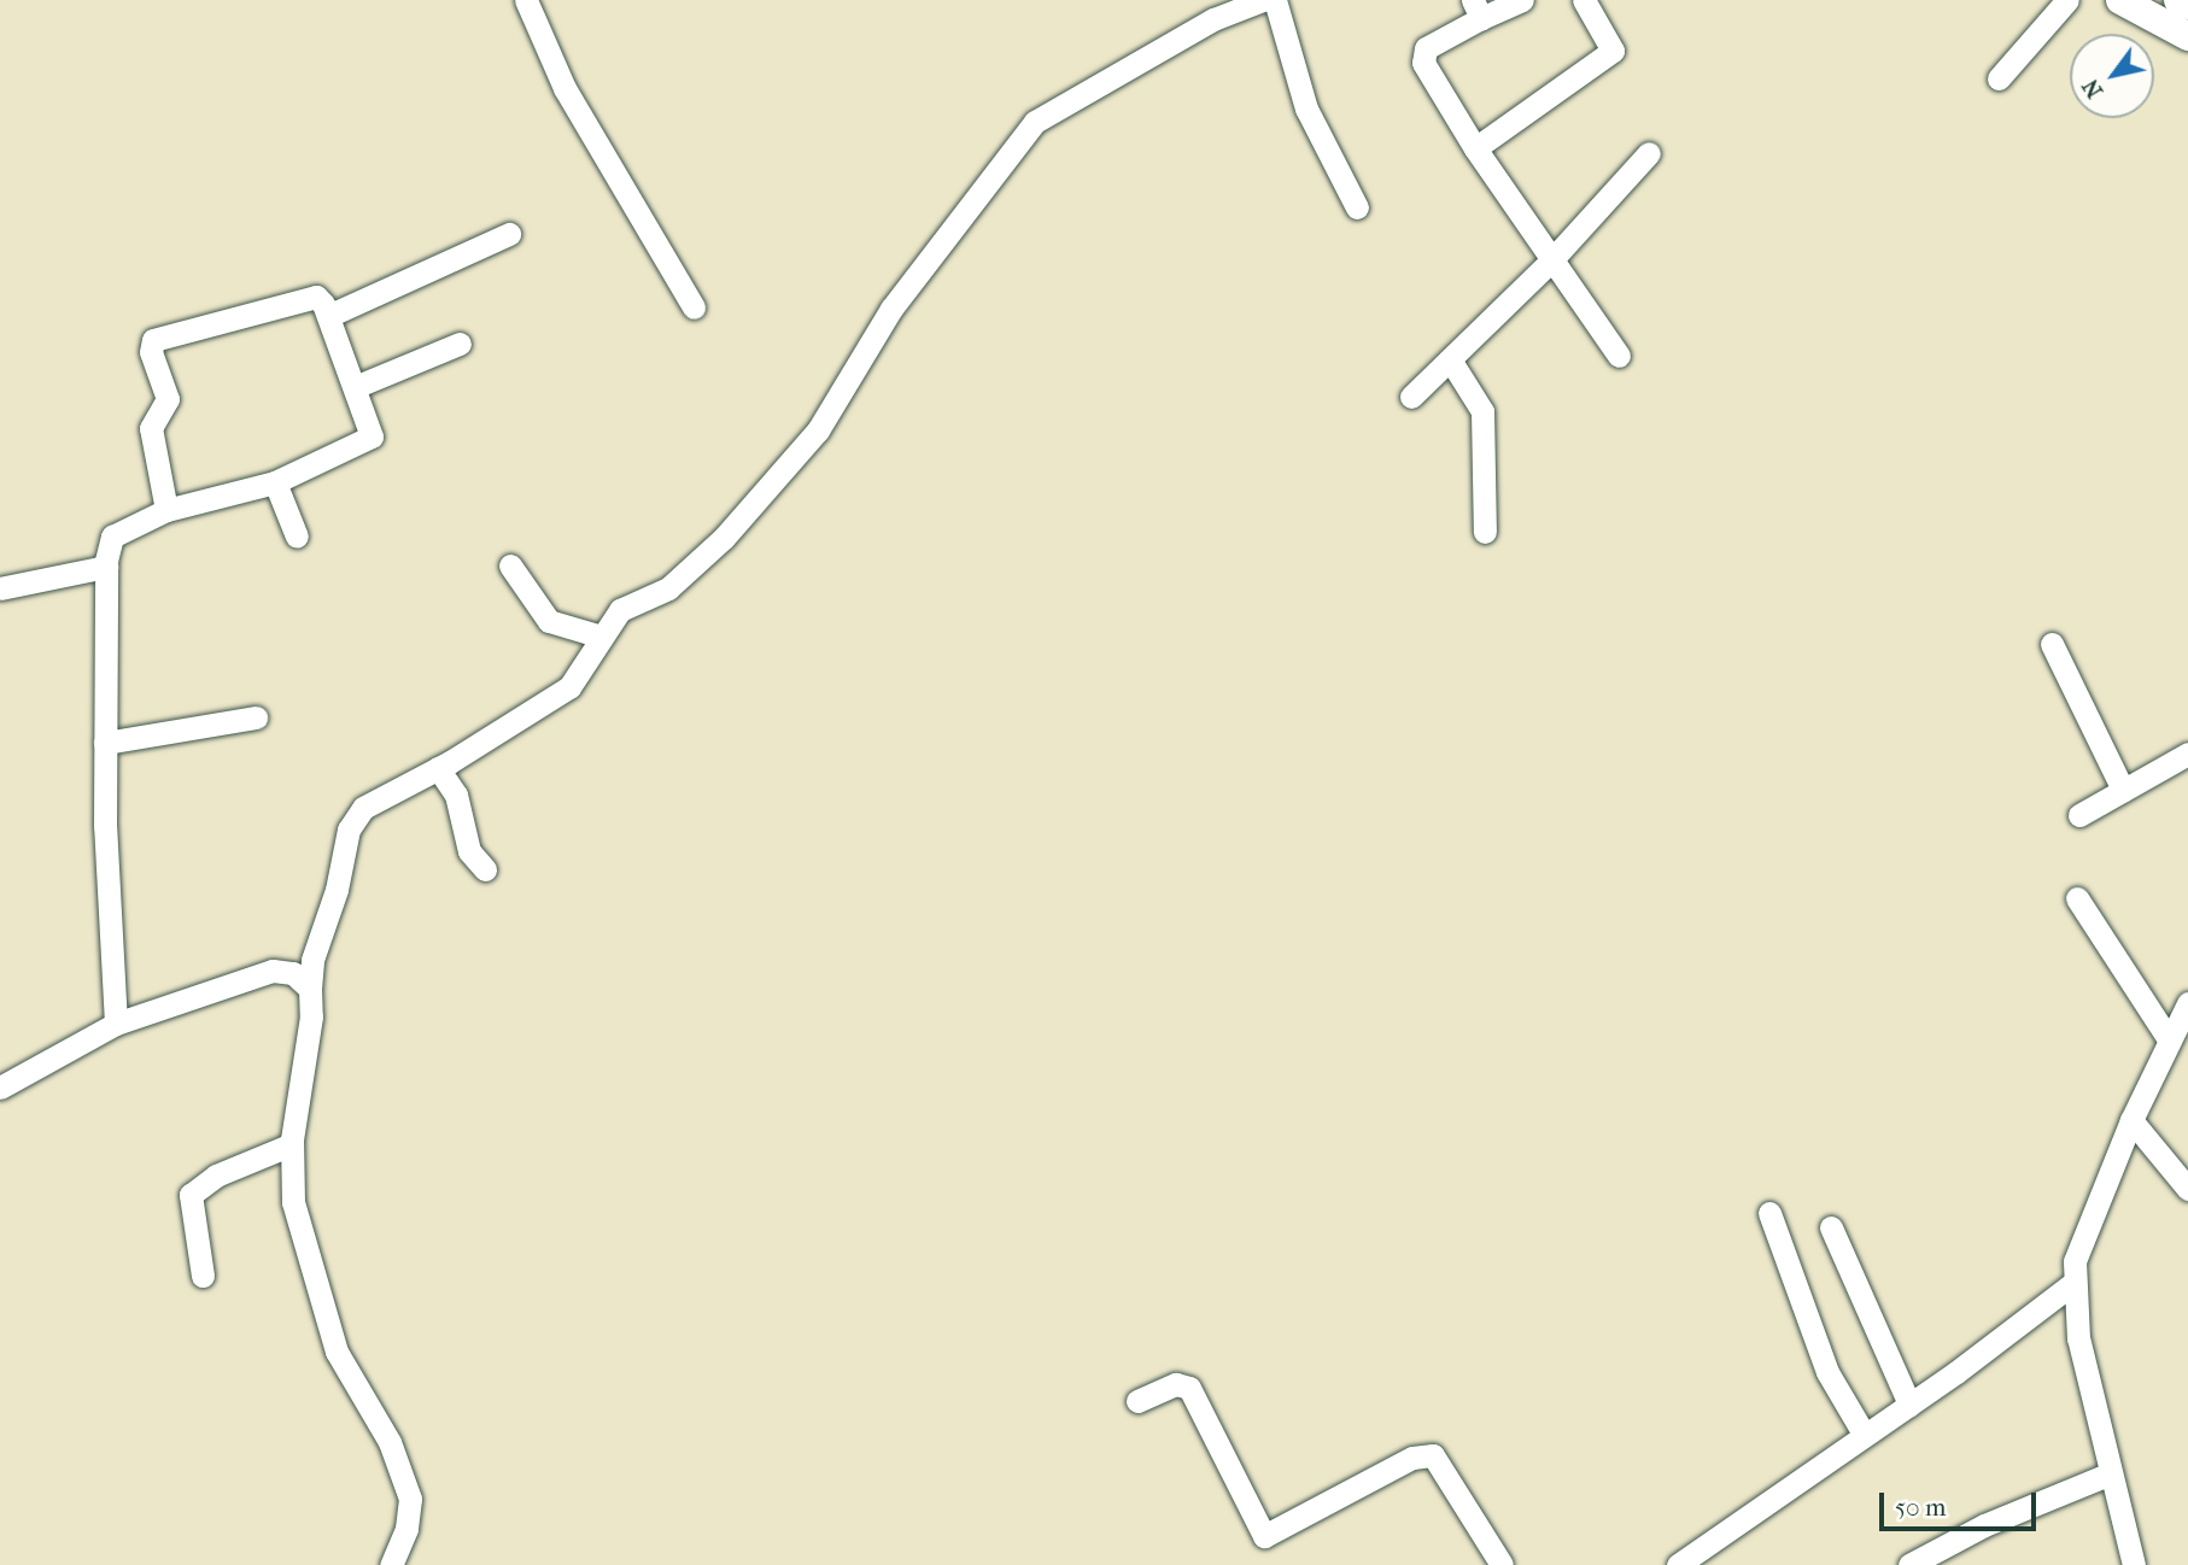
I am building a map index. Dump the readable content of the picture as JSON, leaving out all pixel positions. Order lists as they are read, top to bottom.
{
  "scale_bar": "50 m",
  "north": "bottom left"
}
